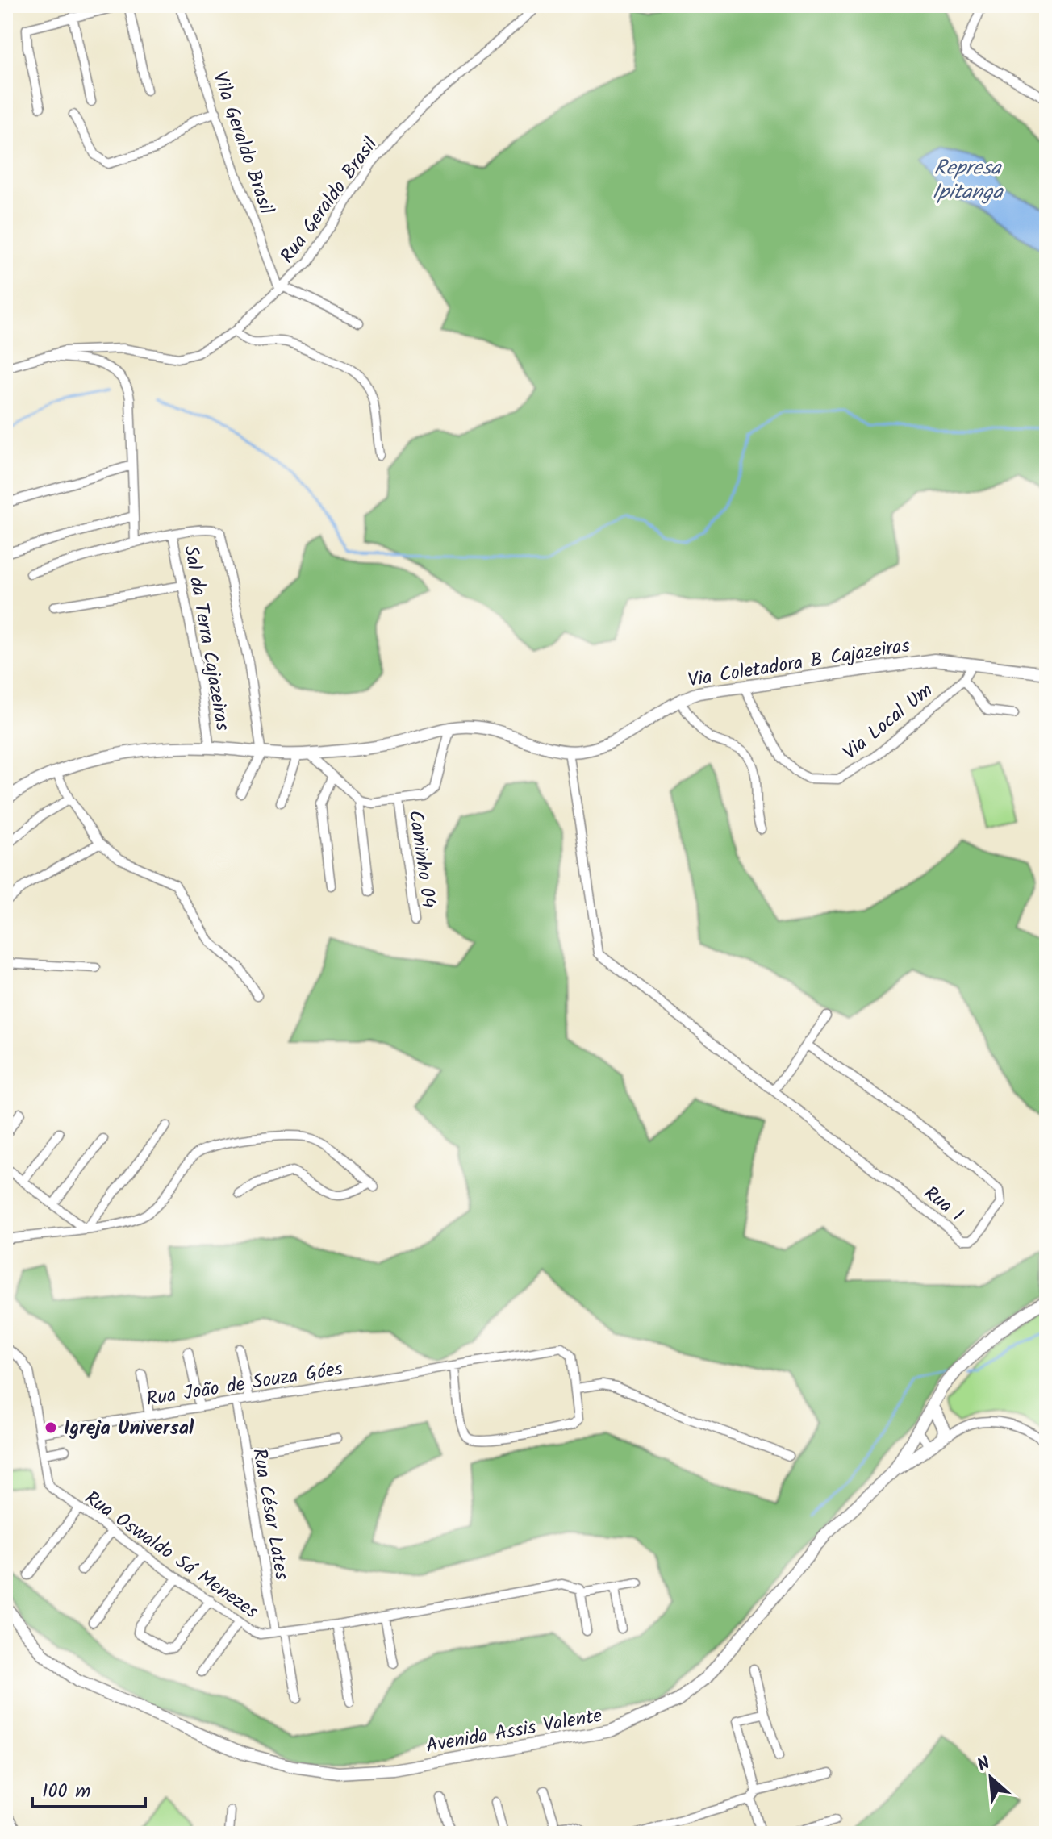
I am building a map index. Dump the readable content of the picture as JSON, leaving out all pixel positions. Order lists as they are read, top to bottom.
{
  "streets": {
    "main road": ["Via Coletadora B Cajazeiras", "Avenida Assis Valente"],
    "street": [
      "Vila Geraldo Brasil",
      "Rua Geraldo Brasil",
      "Sal da Terra Cajazeiras",
      "Via Local Um",
      "Caminho 04",
      "Rua I",
      "Rua João de Souza Góes",
      "Rua César Lates",
      "Rua Oswaldo Sá Menezes"
    ]
  },
  "crossings": [
    ["Vila Geraldo Brasil", "Rua Geraldo Brasil"],
    ["Sal da Terra Cajazeiras", "Via Coletadora B Cajazeiras"],
    ["Via Coletadora B Cajazeiras", "Via Local Um"],
    ["Via Coletadora B Cajazeiras", "Rua I"],
    ["Rua João de Souza Góes", "Rua César Lates"],
    ["Rua João de Souza Góes", "Rua Oswaldo Sá Menezes"],
    ["Rua César Lates", "Rua Oswaldo Sá Menezes"]
  ],
  "water": ["Represa Ipitanga"],
  "places": ["Igreja Universal"],
  "scale_bar": "100 m",
  "north": "top left"
}
